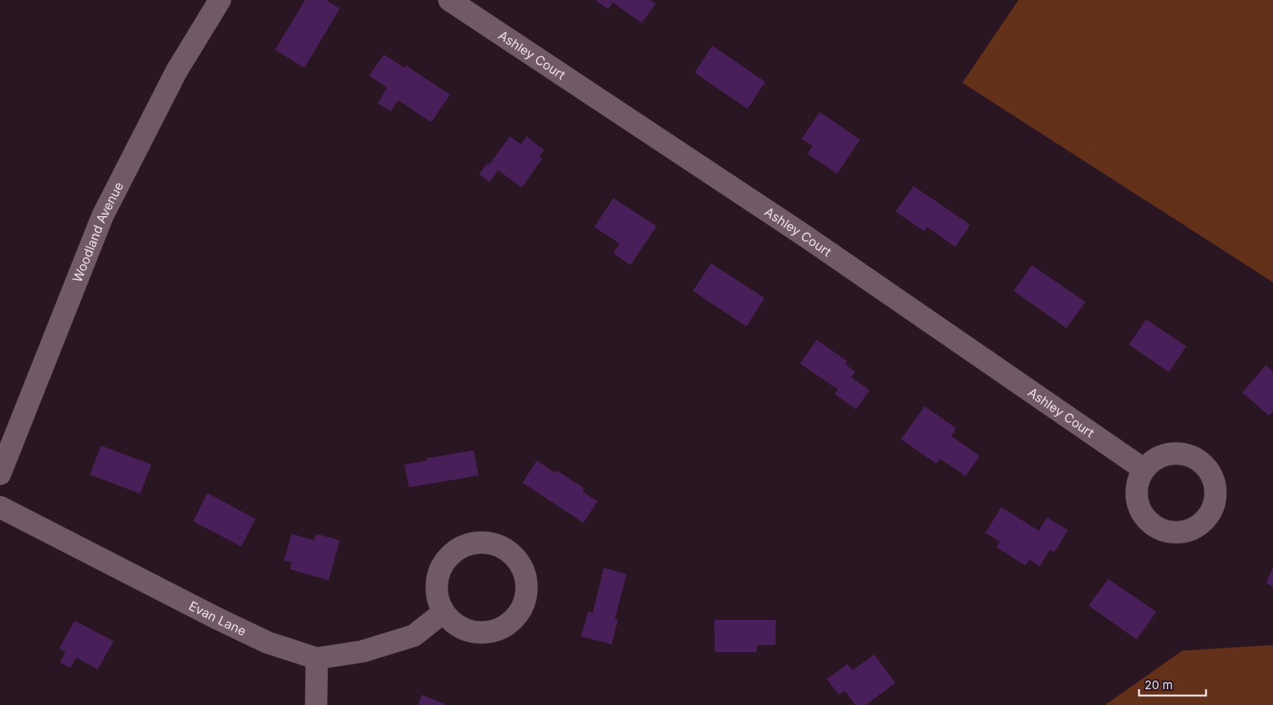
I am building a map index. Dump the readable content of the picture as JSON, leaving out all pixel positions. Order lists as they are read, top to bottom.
{
  "streets": {
    "street": ["Ashley Court", "Woodland Avenue", "Evan Lane"]
  },
  "scale_bar": "20 m"
}
